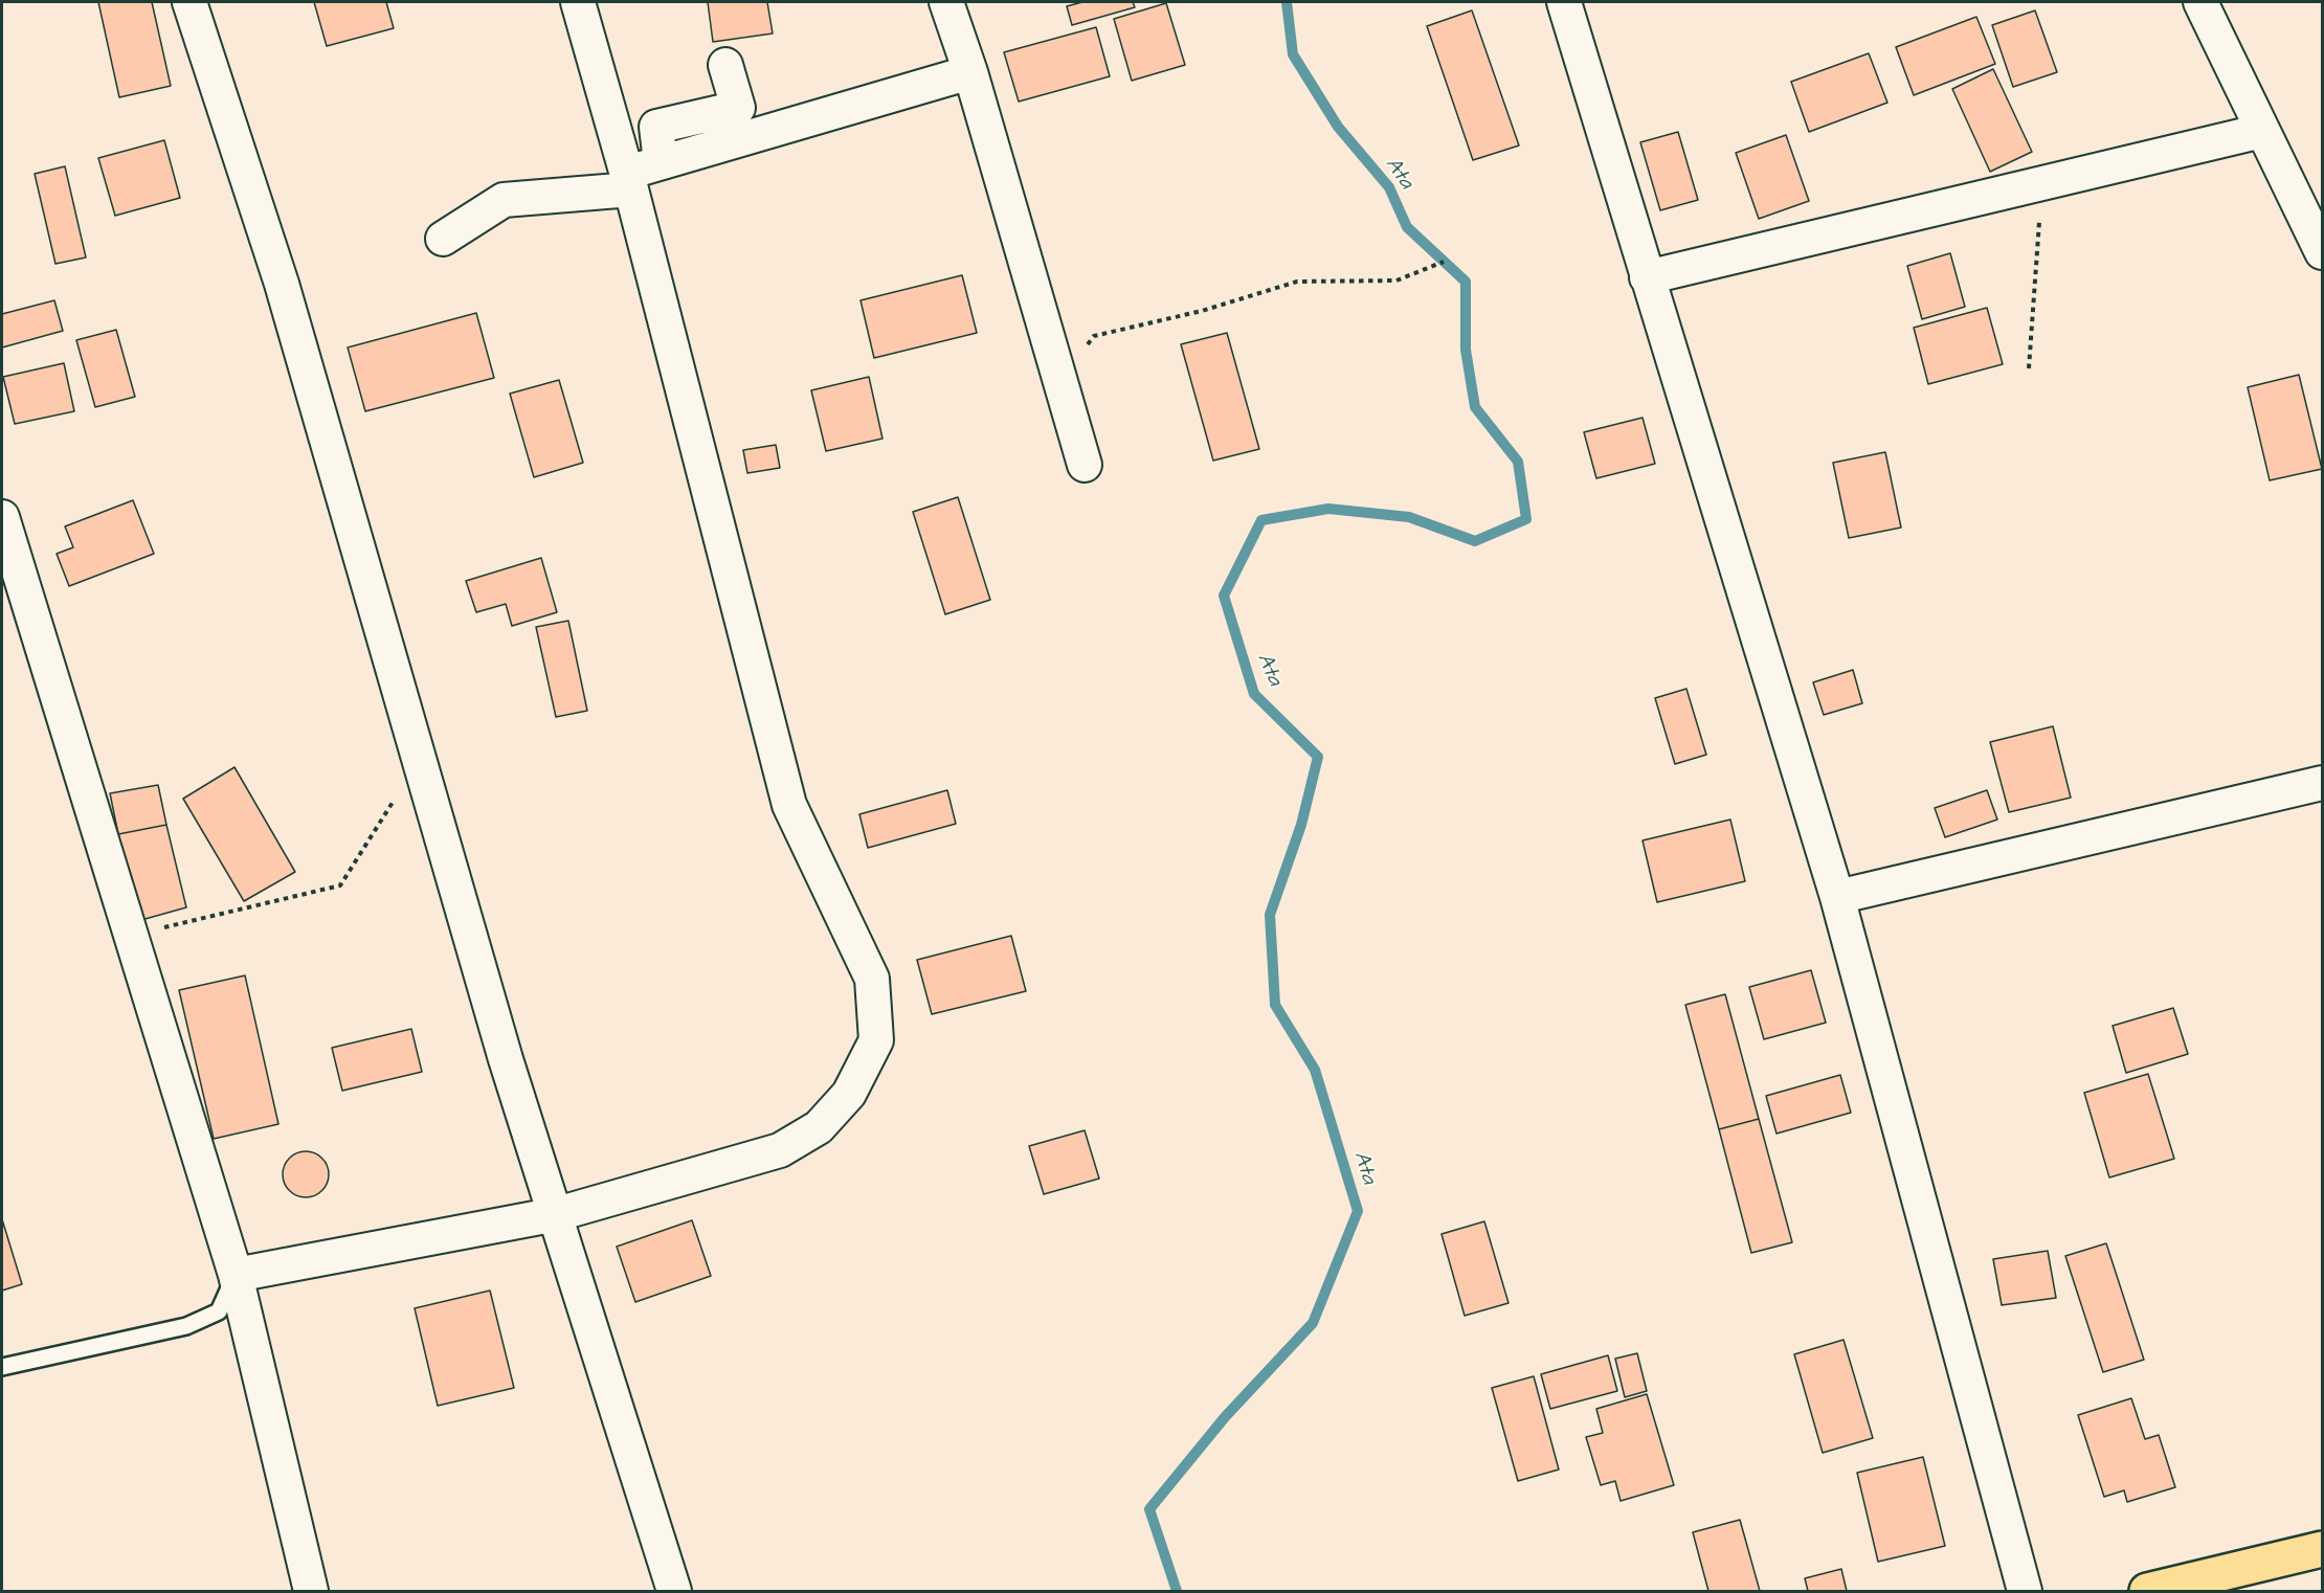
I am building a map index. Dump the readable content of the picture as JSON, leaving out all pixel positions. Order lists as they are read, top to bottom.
{
  "water": ["Ata"]
}
